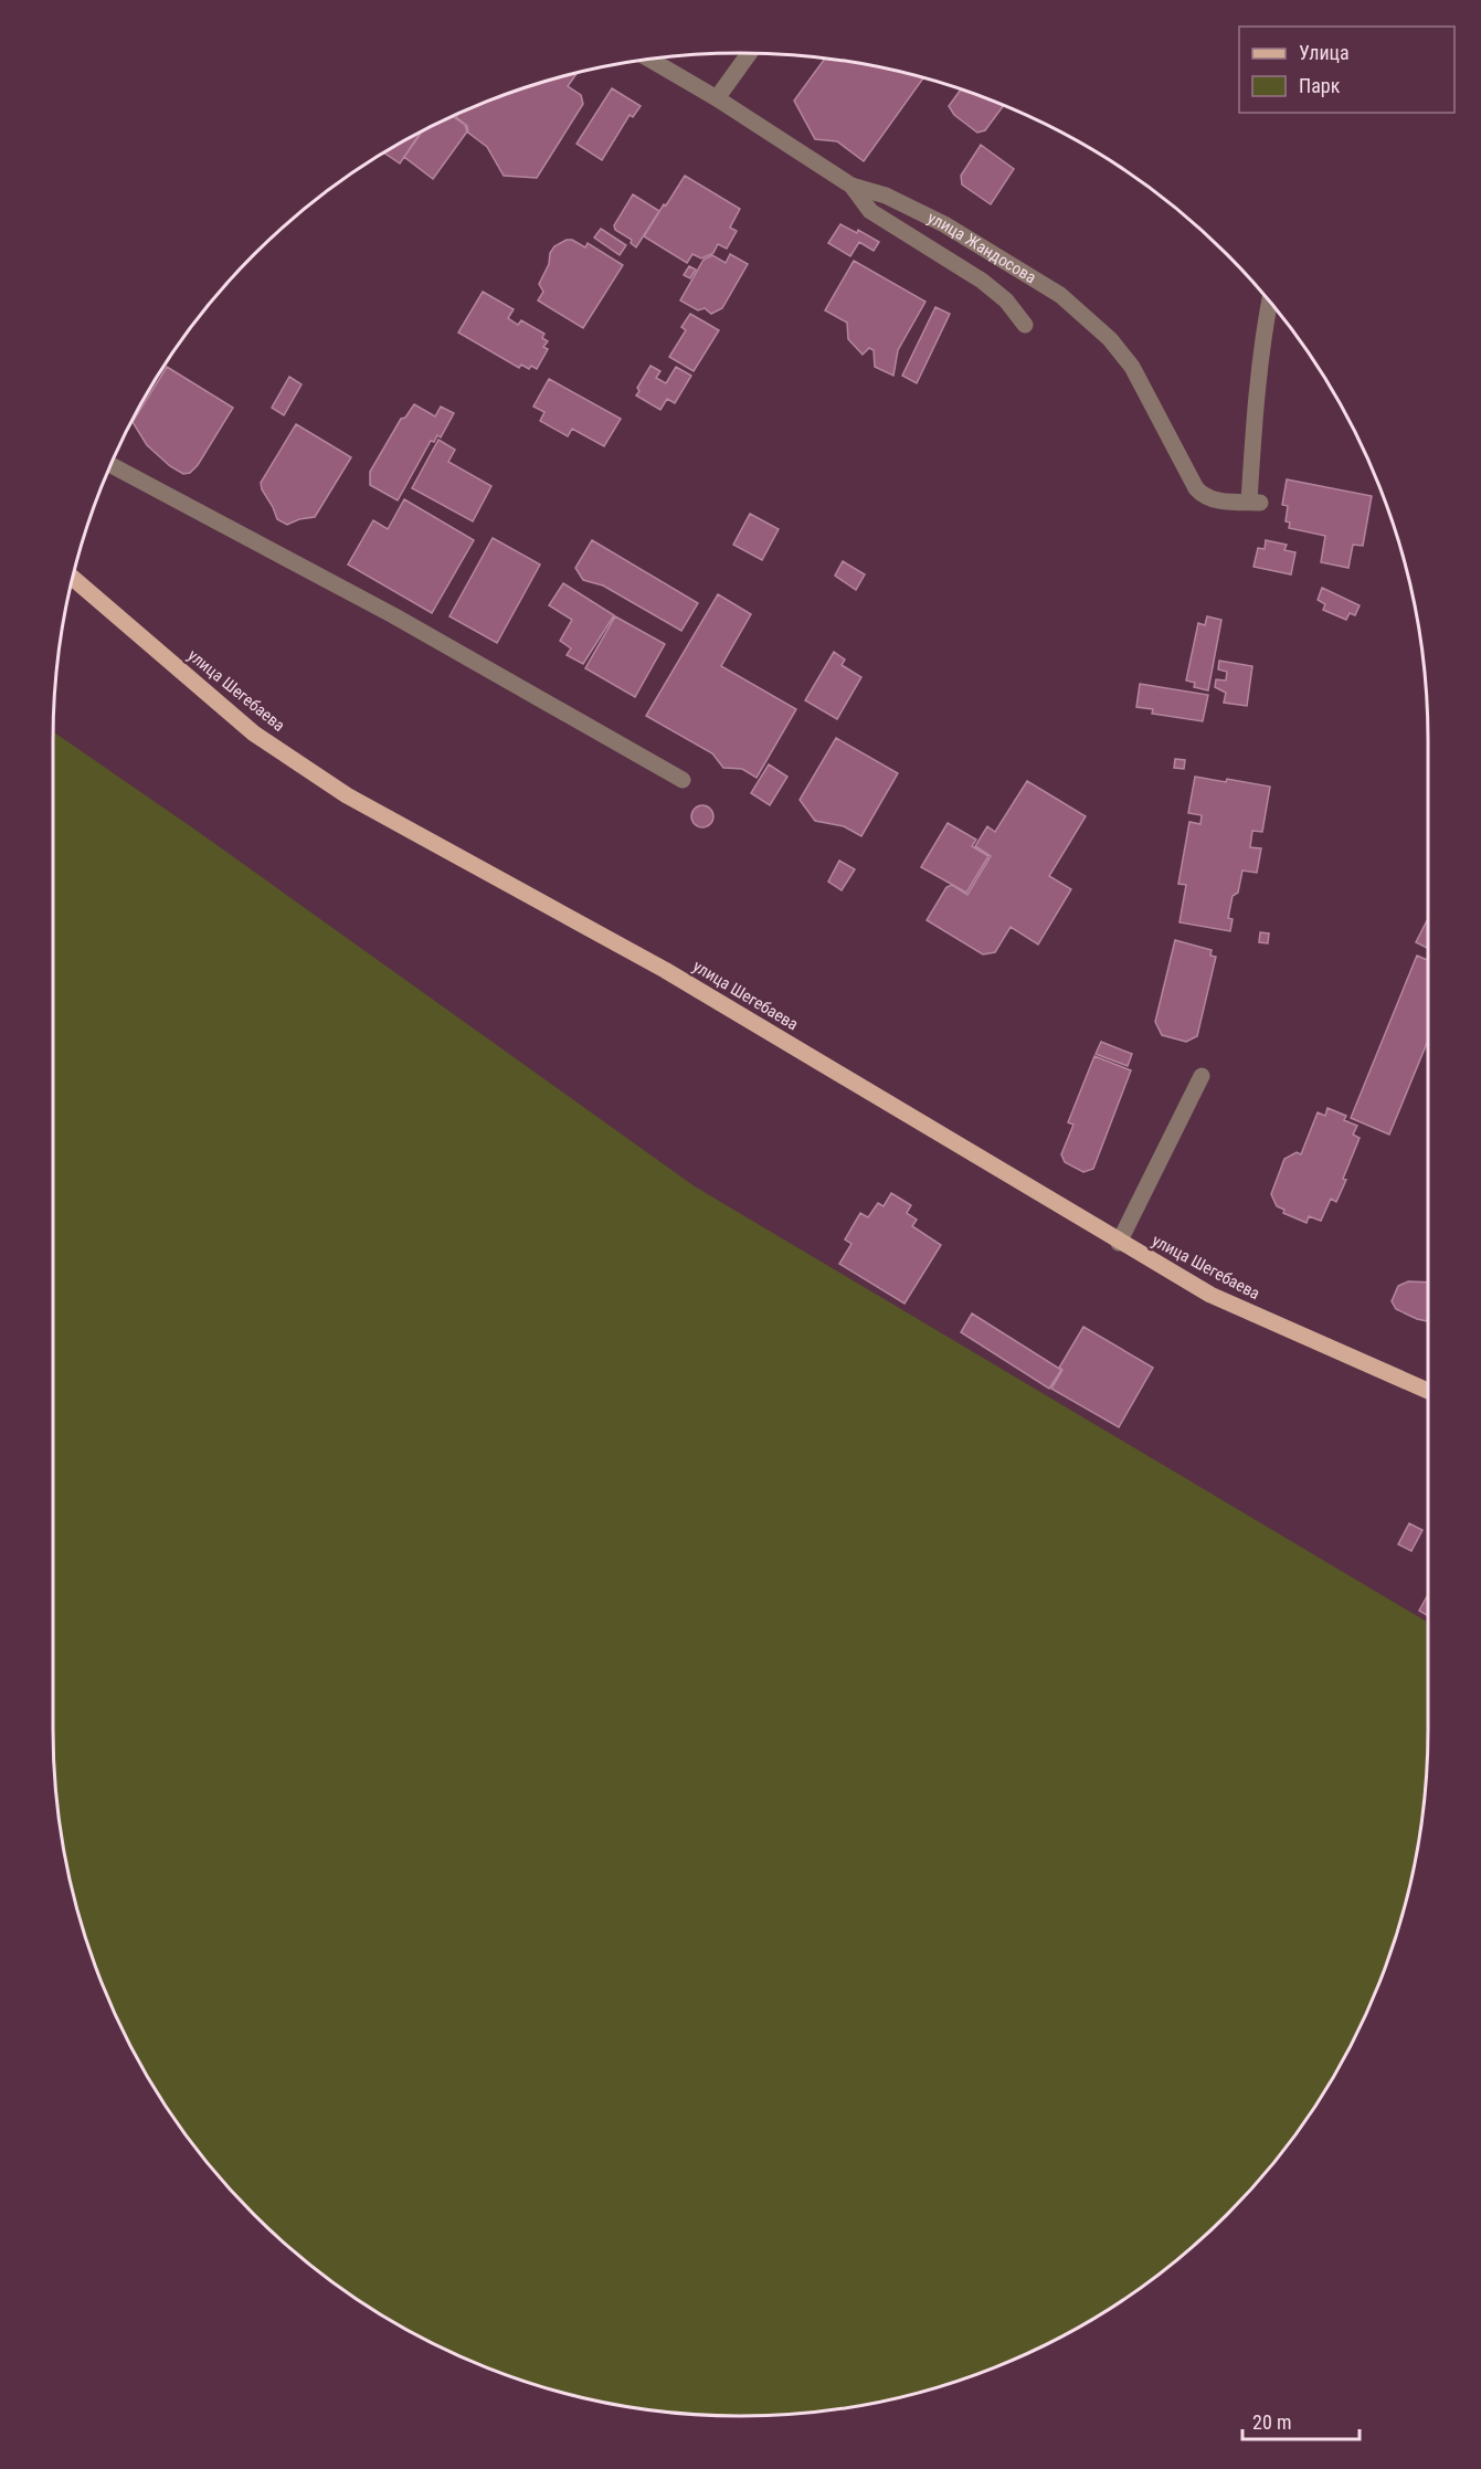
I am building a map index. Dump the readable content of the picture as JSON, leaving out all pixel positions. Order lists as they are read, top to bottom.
{
  "streets": {
    "main road": ["улица Шегебаева"],
    "street": ["улица Жандосова"]
  },
  "legend": ["Улица", "Парк"],
  "scale_bar": "20 m"
}
